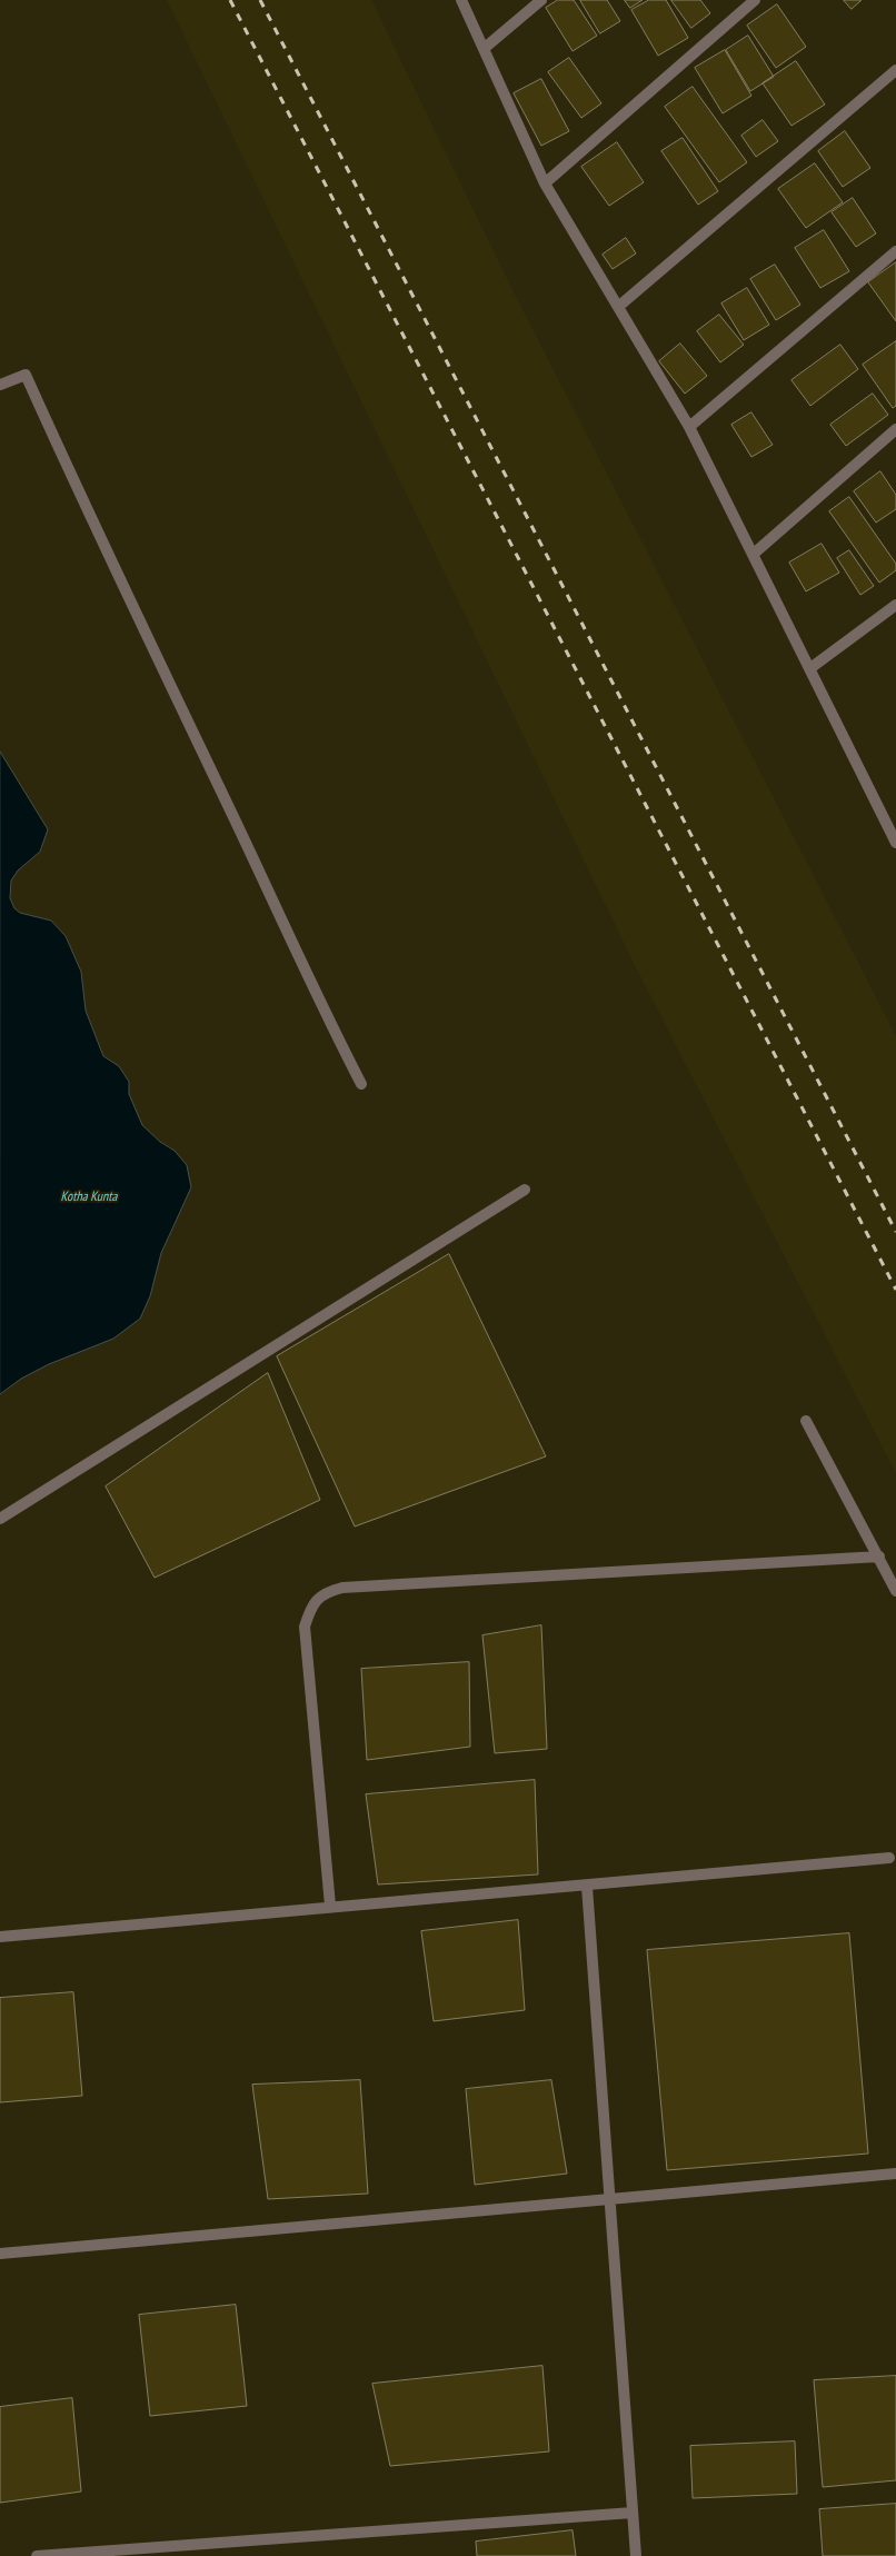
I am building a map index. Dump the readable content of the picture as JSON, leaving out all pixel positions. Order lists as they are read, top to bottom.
{
  "water": ["Kotha Kunta"]
}
